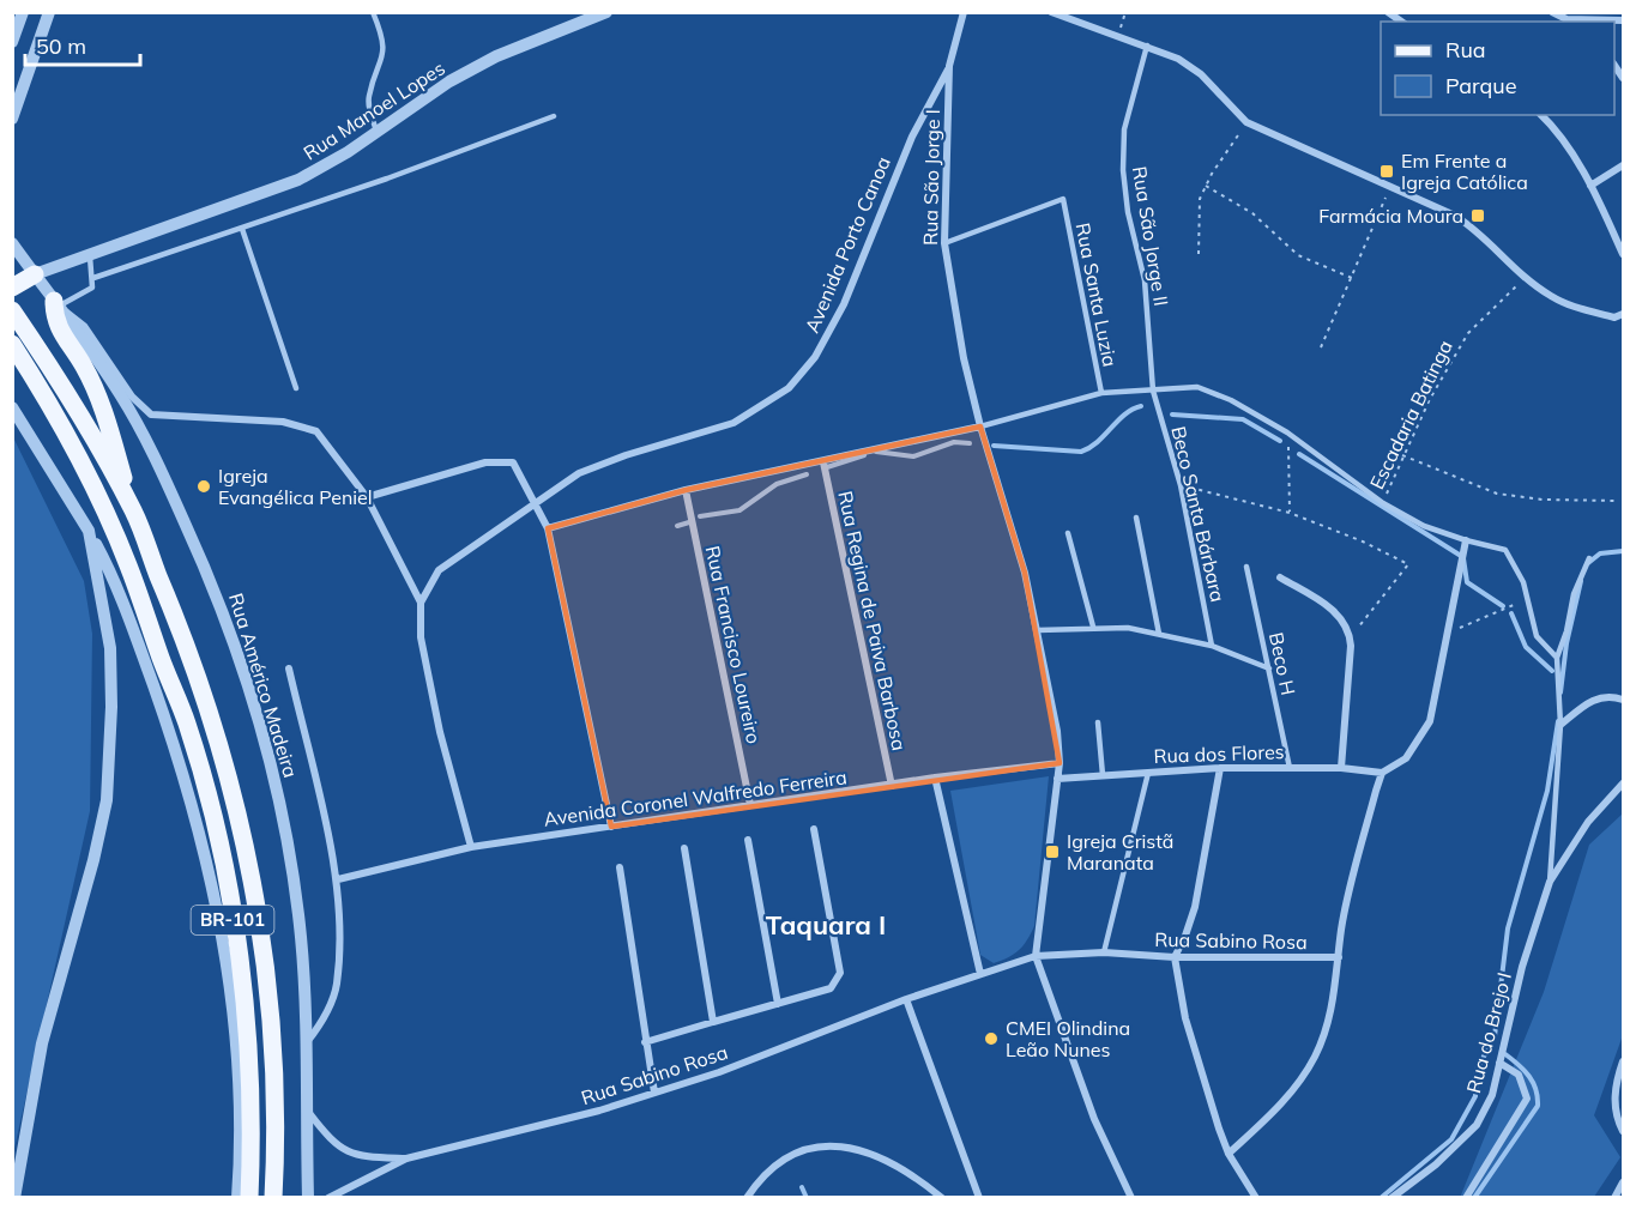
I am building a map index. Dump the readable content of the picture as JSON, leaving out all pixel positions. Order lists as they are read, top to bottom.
{
  "streets": {
    "main road": ["BR-101"],
    "street": [
      "Rua Manoel Lopes",
      "Rua São Jorge I",
      "Avenida Porto Canoa",
      "Rua Regina de Paiva Barbosa",
      "Rua Francisco Loureiro",
      "Rua Américo Madeira",
      "Rua dos Flores",
      "Avenida Coronel Walfredo Ferreira",
      "Rua Sabino Rosa",
      "Rua do Brejo I"
    ],
    "lane": [
      "Rua São Jorge II",
      "Rua Santa Luzia",
      "Beco Santa Bárbara",
      "Beco H"
    ],
    "path": ["Escadaria Batinga"]
  },
  "crossings": [
    ["Rua Manoel Lopes", "Rua Américo Madeira"],
    ["Rua São Jorge I", "Avenida Porto Canoa"],
    ["Rua São Jorge I", "Rua Santa Luzia"],
    ["Rua São Jorge I", "Rua dos Flores"],
    ["Rua São Jorge I", "Avenida Coronel Walfredo Ferreira"],
    ["Rua São Jorge I", "Rua Sabino Rosa"],
    ["Rua São Jorge II", "Beco Santa Bárbara"],
    ["Rua Regina de Paiva Barbosa", "Avenida Coronel Walfredo Ferreira"],
    ["Rua Francisco Loureiro", "Avenida Coronel Walfredo Ferreira"],
    ["Beco H", "Rua dos Flores"],
    ["Rua Américo Madeira", "Rua Sabino Rosa"]
  ],
  "districts": ["Taquara I"],
  "places": {
    "transit": ["Em Frente a Igreja Católica", "Farmácia Moura", "Igreja Cristã Maranata"],
    "other": ["Igreja Evangélica Peniel", "CMEI Olindina Leão Nunes"]
  },
  "legend": ["Rua", "Parque"],
  "scale_bar": "50 m"
}
